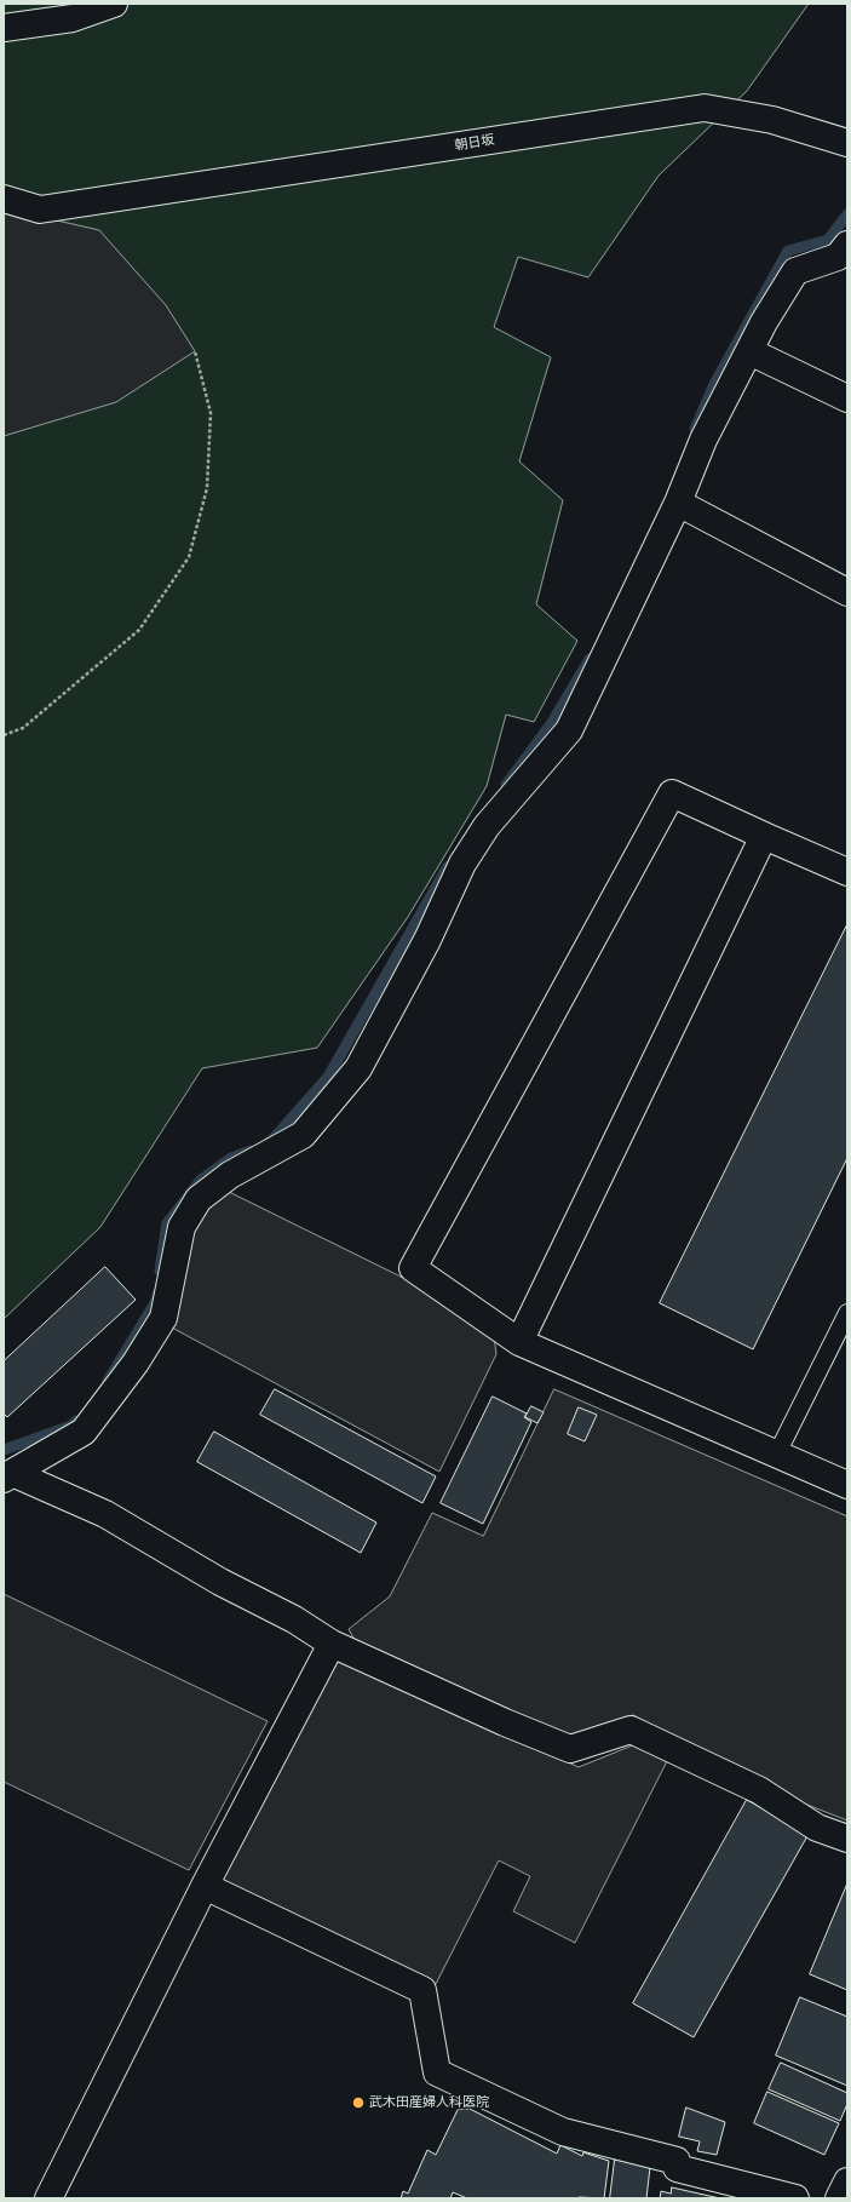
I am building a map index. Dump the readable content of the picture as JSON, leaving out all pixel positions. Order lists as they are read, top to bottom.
{
  "streets": {
    "street": ["朝日坂"]
  },
  "places": ["武木田産婦人科医院"]
}
